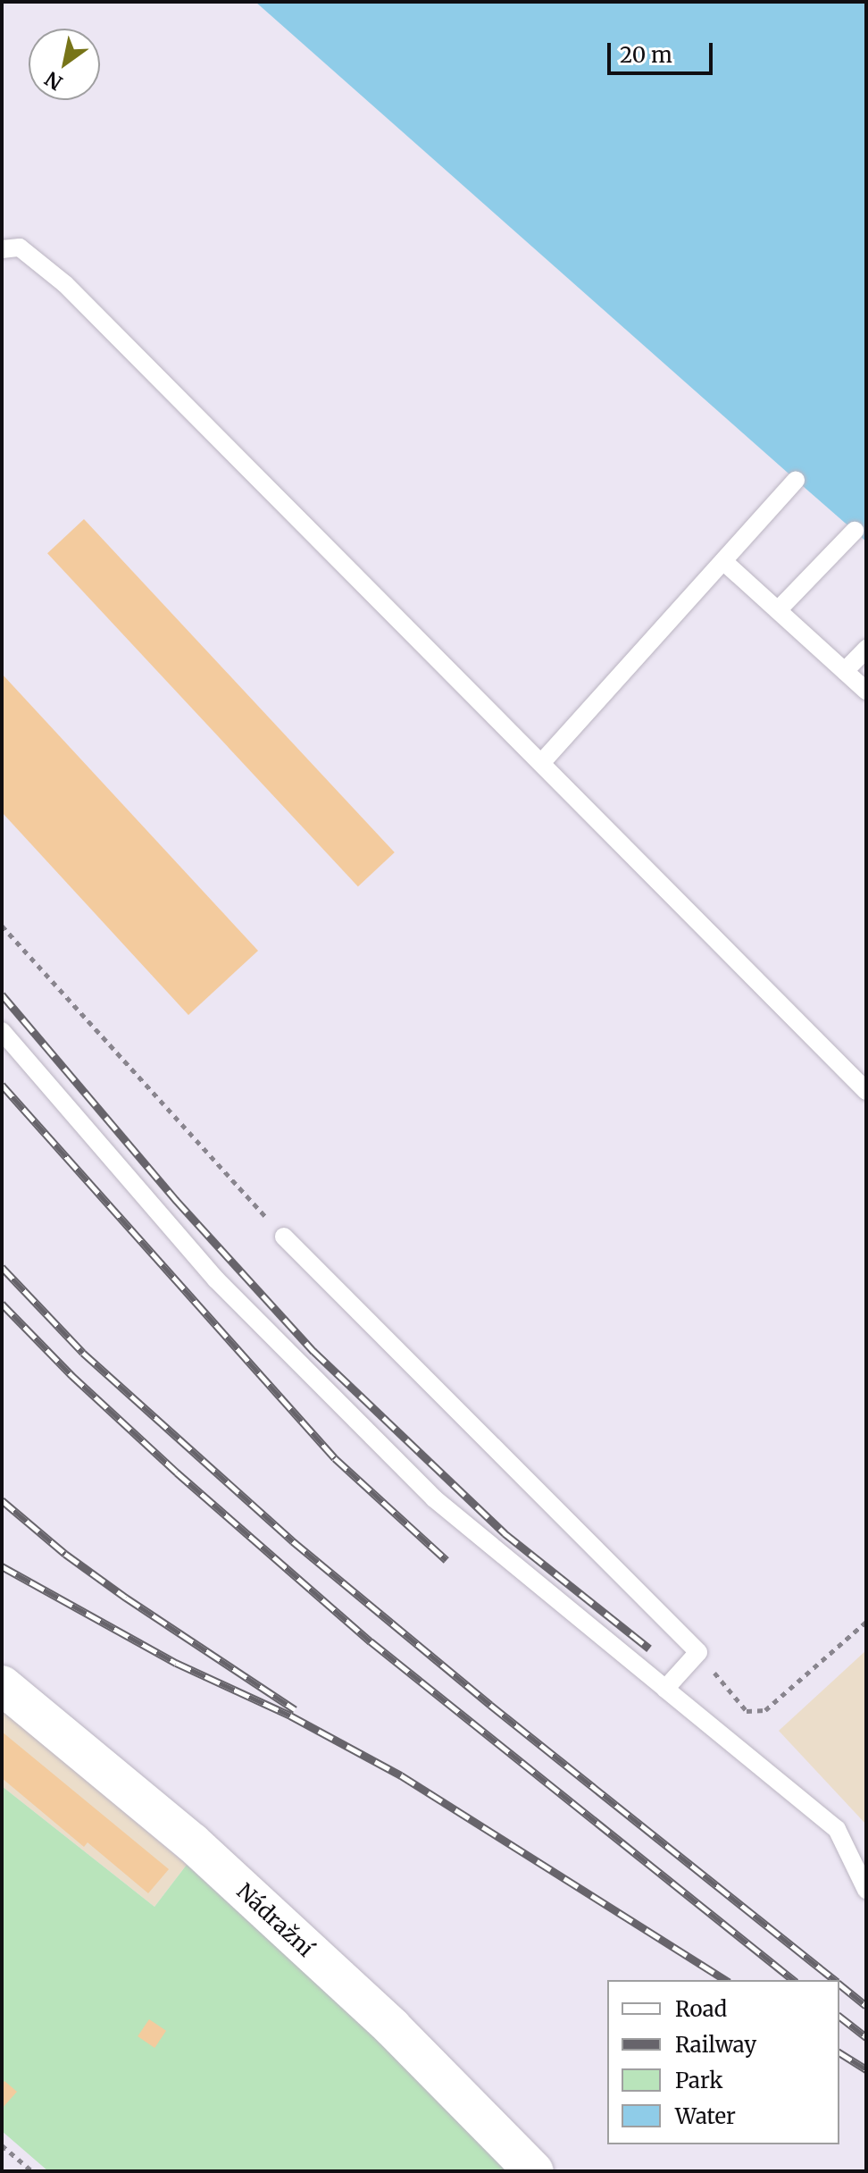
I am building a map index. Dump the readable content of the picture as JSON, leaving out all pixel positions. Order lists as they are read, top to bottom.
{
  "streets": {
    "main road": ["Nádražní"]
  },
  "legend": [
    "Road",
    "Railway",
    "Park",
    "Water"
  ],
  "scale_bar": "20 m",
  "north": "bottom left"
}
